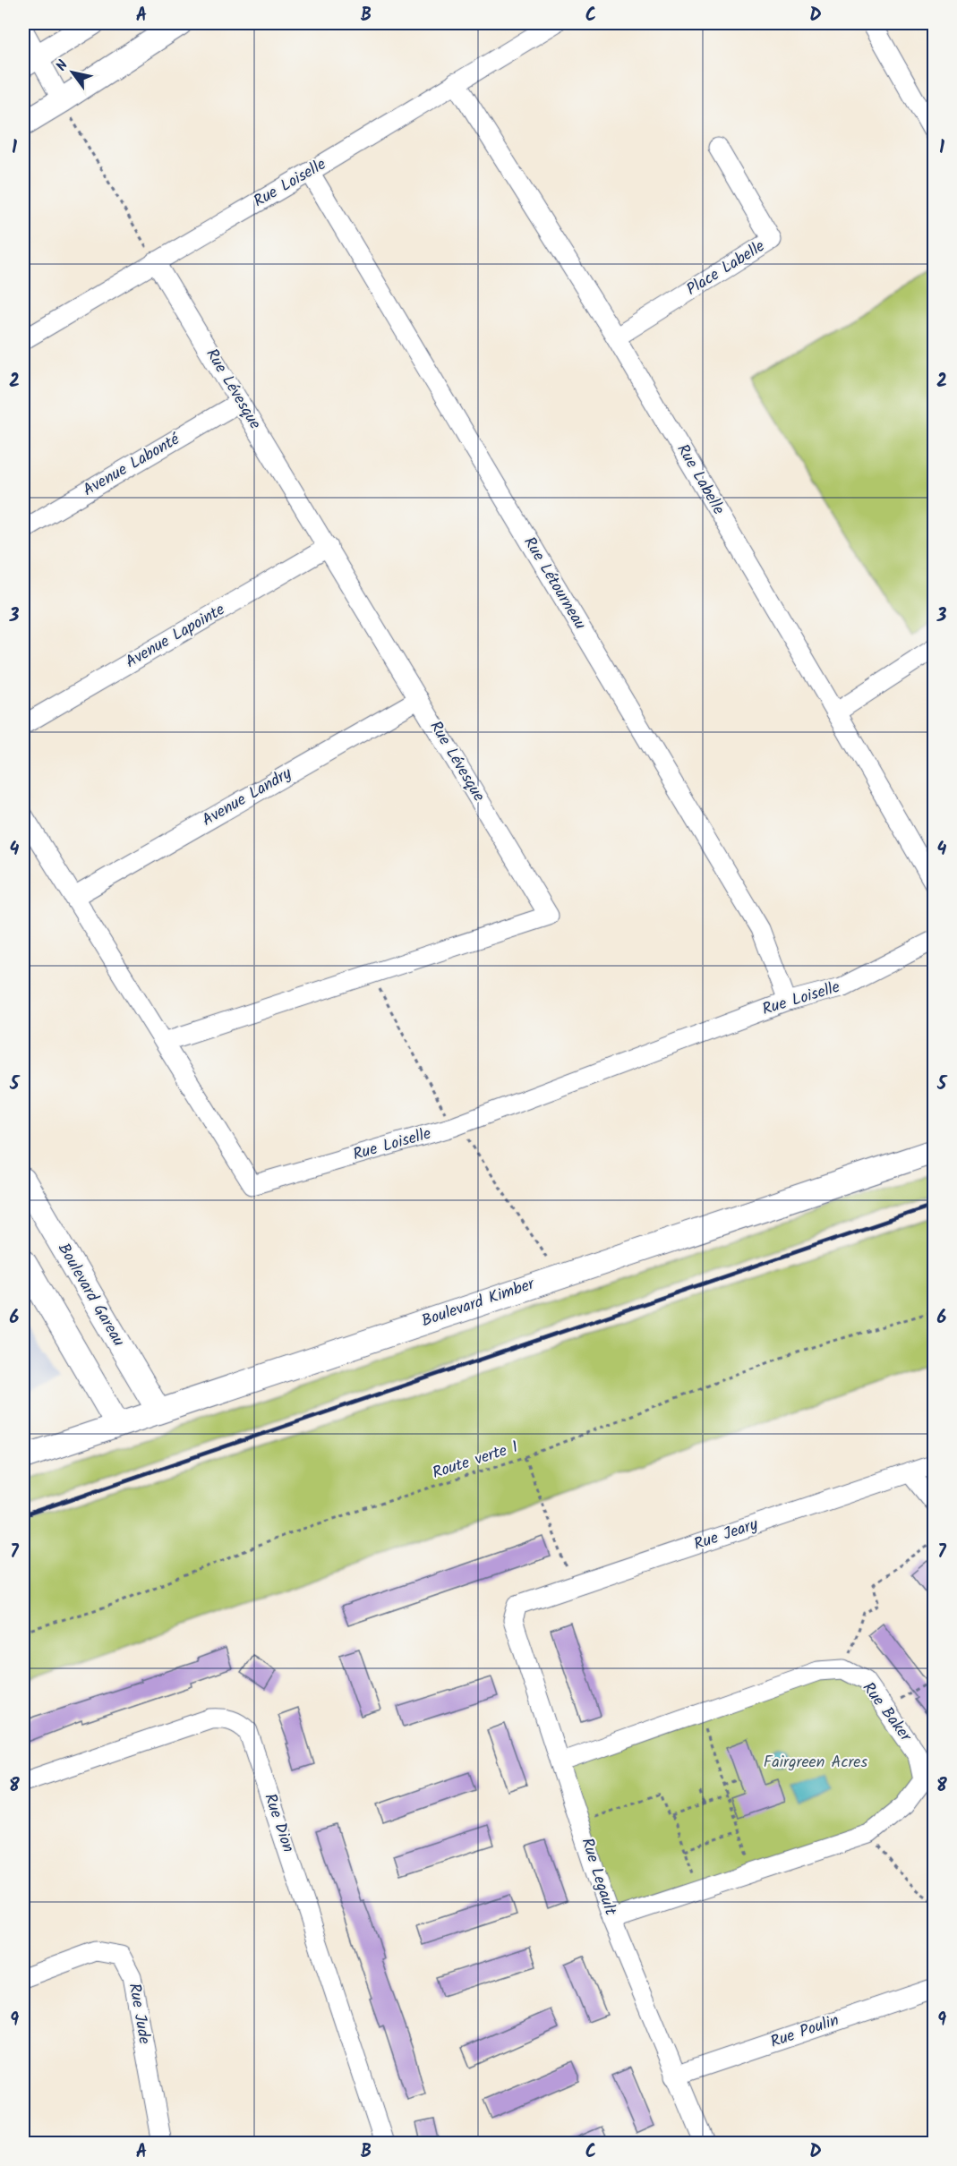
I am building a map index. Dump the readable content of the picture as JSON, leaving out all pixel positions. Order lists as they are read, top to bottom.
{
  "streets": {
    "street": [
      "Rue Loiselle",
      "Place Labelle",
      "Rue Lévesque",
      "Avenue Labonté",
      "Rue Labelle",
      "Rue Létourneau",
      "Avenue Lapointe",
      "Avenue Landry",
      "Boulevard Gareau",
      "Boulevard Kimber",
      "Rue Jeary",
      "Rue Baker",
      "Rue Dion",
      "Rue Legault",
      "Rue Jude",
      "Rue Poulin"
    ],
    "path": ["Route verte 1"]
  },
  "crossings": [
    ["Rue Loiselle", "Rue Lévesque"],
    ["Rue Loiselle", "Rue Labelle"],
    ["Rue Loiselle", "Rue Létourneau"],
    ["Rue Loiselle", "Avenue Landry"],
    ["Place Labelle", "Rue Labelle"],
    ["Rue Lévesque", "Avenue Labonté"],
    ["Rue Lévesque", "Avenue Lapointe"],
    ["Rue Lévesque", "Avenue Landry"],
    ["Boulevard Gareau", "Boulevard Kimber"],
    ["Rue Jeary", "Rue Legault"],
    ["Rue Baker", "Rue Legault"],
    ["Rue Legault", "Rue Poulin"]
  ],
  "parks": ["Fairgreen Acres"],
  "north": "top left",
  "grid": {
    "columns": [
      "A",
      "B",
      "C",
      "D"
    ],
    "rows": [
      "1",
      "2",
      "3",
      "4",
      "5",
      "6",
      "7",
      "8",
      "9"
    ]
  }
}
